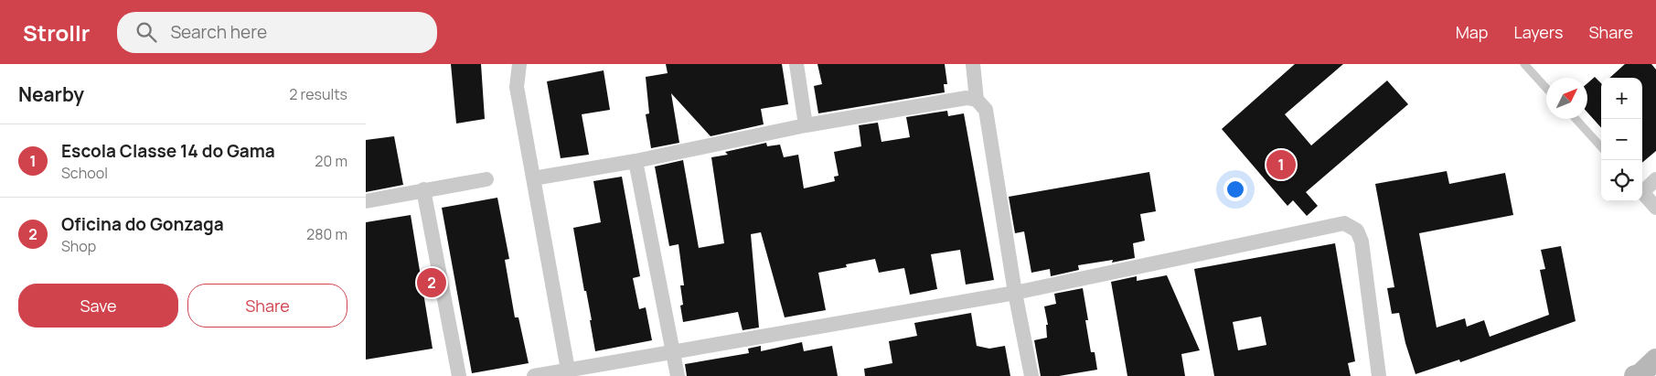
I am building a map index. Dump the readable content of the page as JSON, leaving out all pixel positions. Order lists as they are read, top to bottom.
{
  "north": "top right",
  "page": {
    "header": "Strollr",
    "search": "Search here",
    "nav": ["Map", "Layers", "Share"],
    "heading": ["Nearby", "2 results"],
    "map_buttons": ["+", "−"],
    "list": [
      {
        "mark": "1",
        "name": "Escola Classe 14 do Gama",
        "note": "School",
        "value": "20 m"
      },
      {
        "mark": "2",
        "name": "Oficina do Gonzaga",
        "note": "Shop",
        "value": "280 m"
      }
    ],
    "pins": ["1", "2"],
    "buttons": ["Save", "Share"]
  }
}
